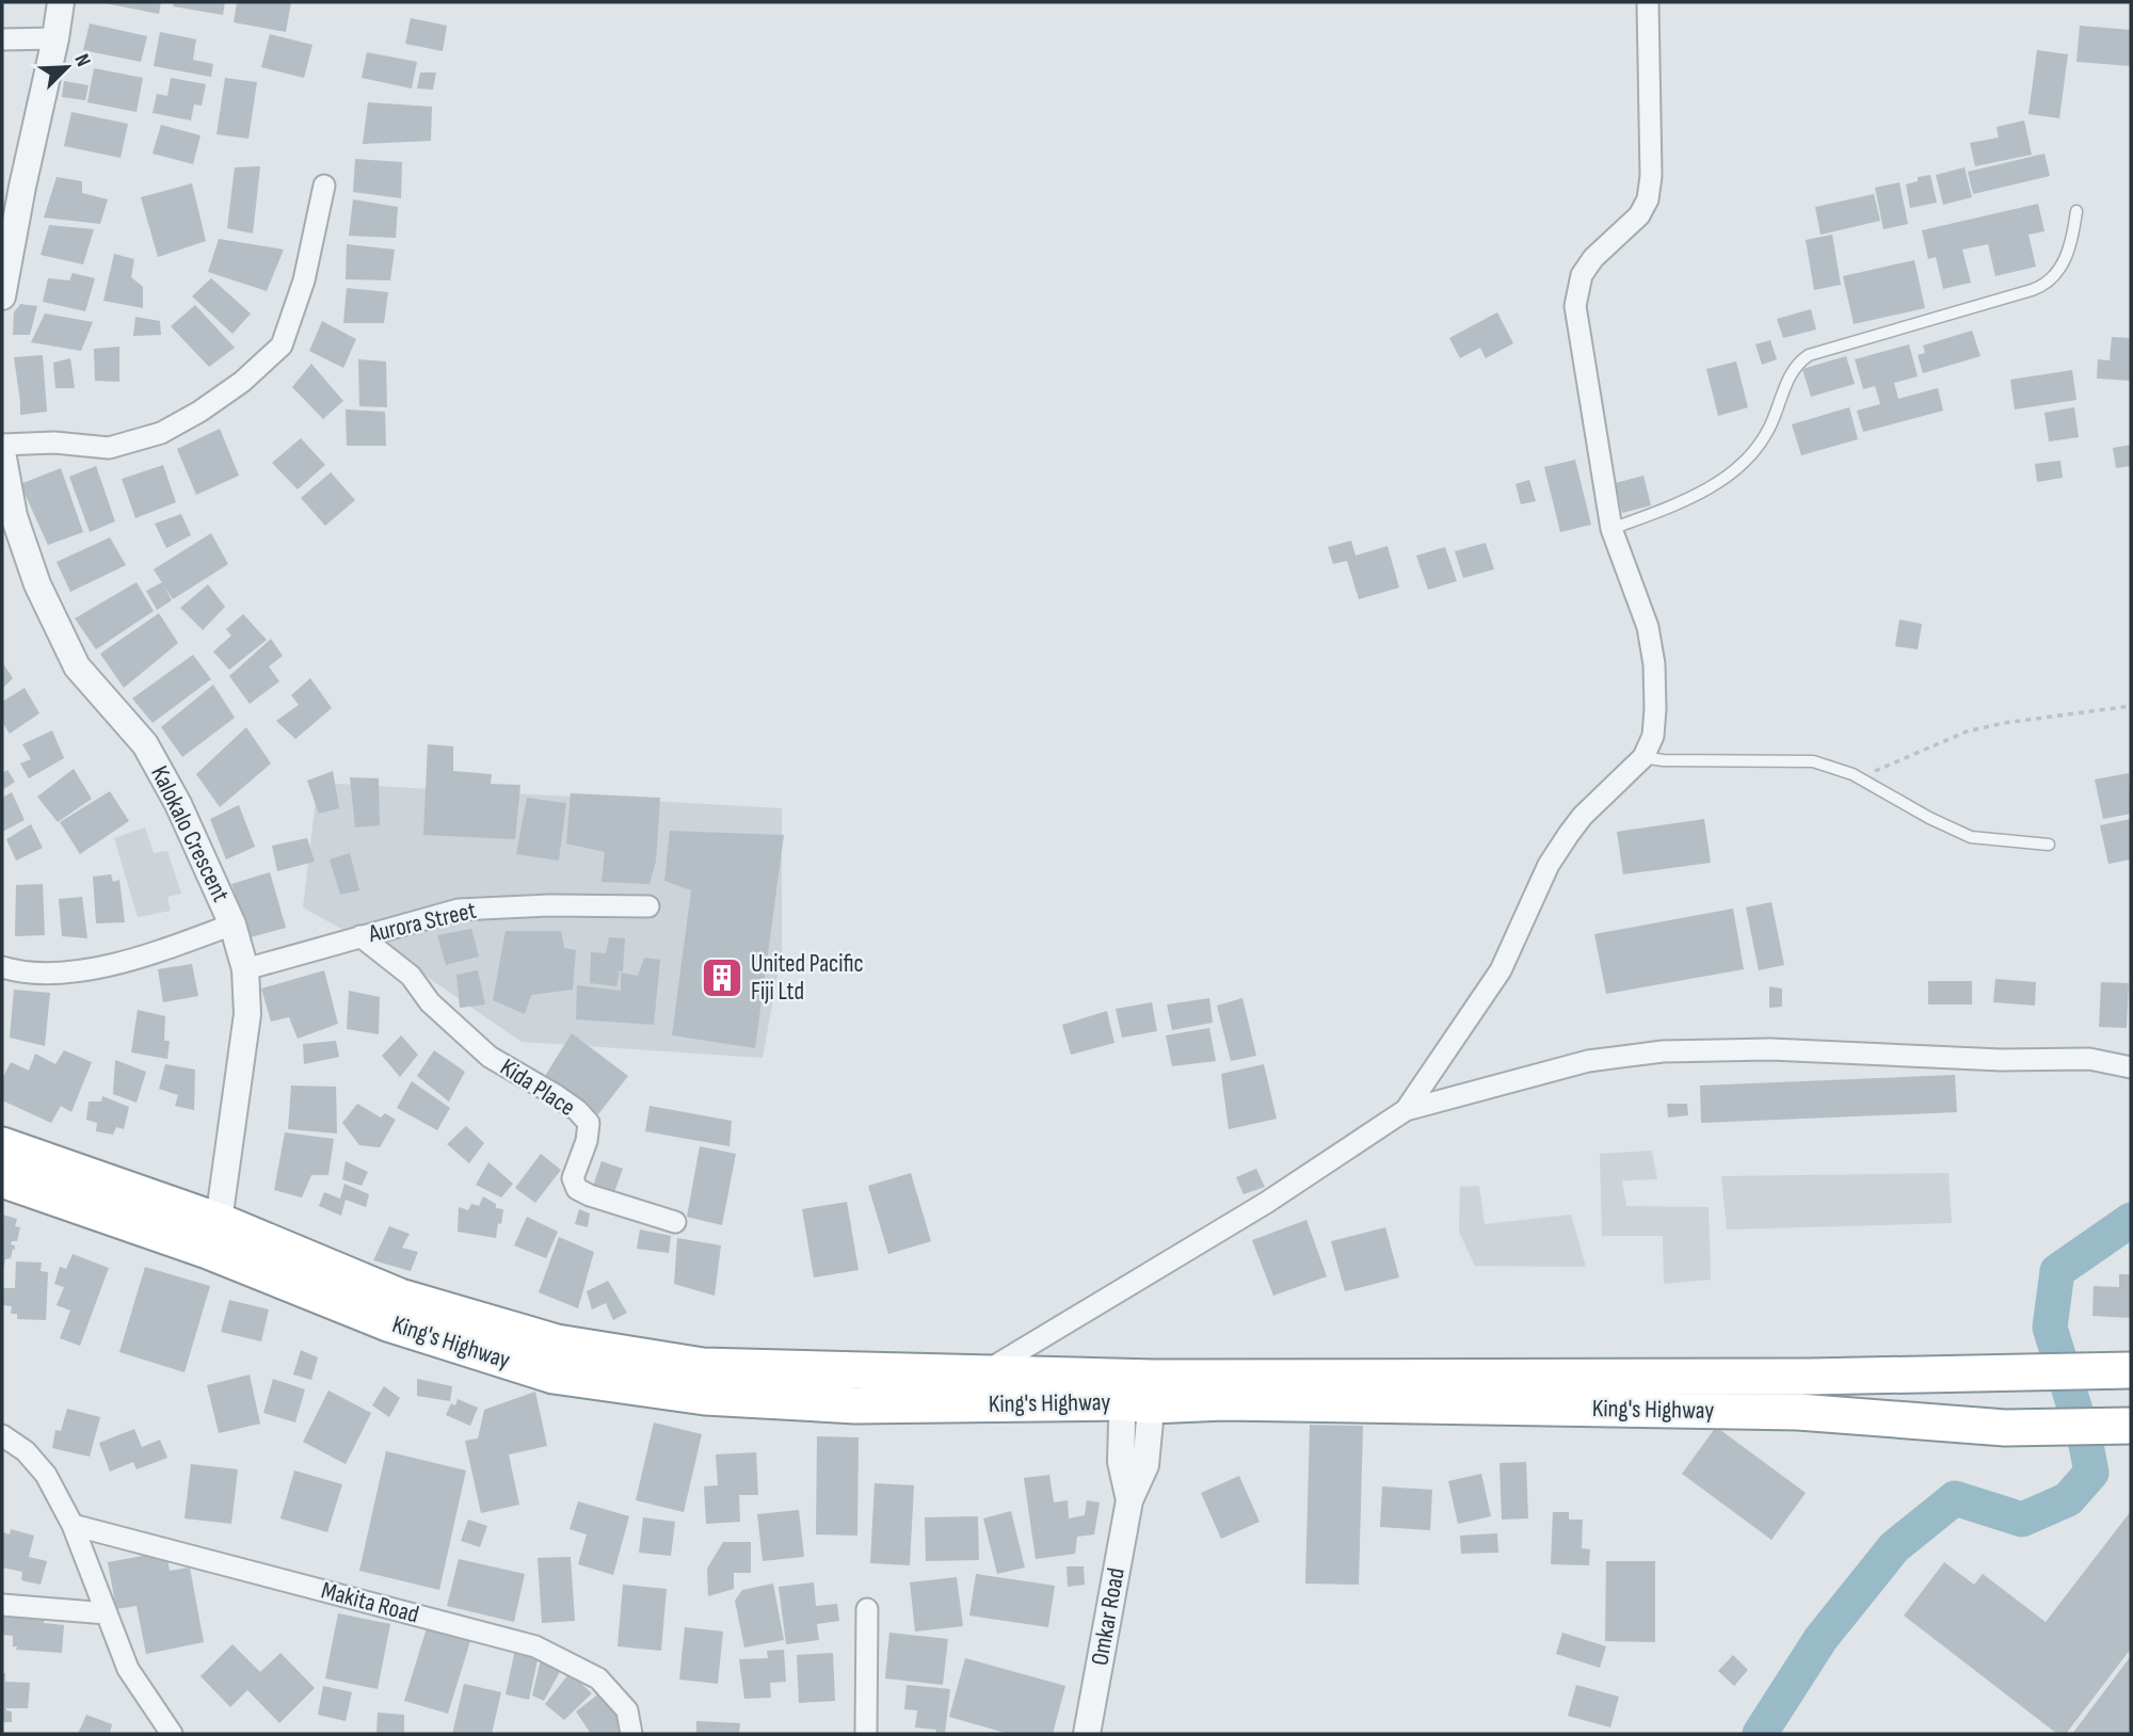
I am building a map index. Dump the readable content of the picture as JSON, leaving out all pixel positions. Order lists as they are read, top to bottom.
{
  "streets": {
    "highway": ["King's Highway"],
    "street": [
      "Kalokalo Crescent",
      "Aurora Street",
      "Kida Place",
      "Makita Road",
      "Omkar Road"
    ]
  },
  "crossings": [
    ["Kalokalo Crescent", "Aurora Street"],
    ["Kalokalo Crescent", "King's Highway"],
    ["Aurora Street", "Kida Place"],
    ["King's Highway", "Omkar Road"]
  ],
  "places": {
    "building": ["United Pacific Fiji Ltd"]
  },
  "north": "top right"
}
